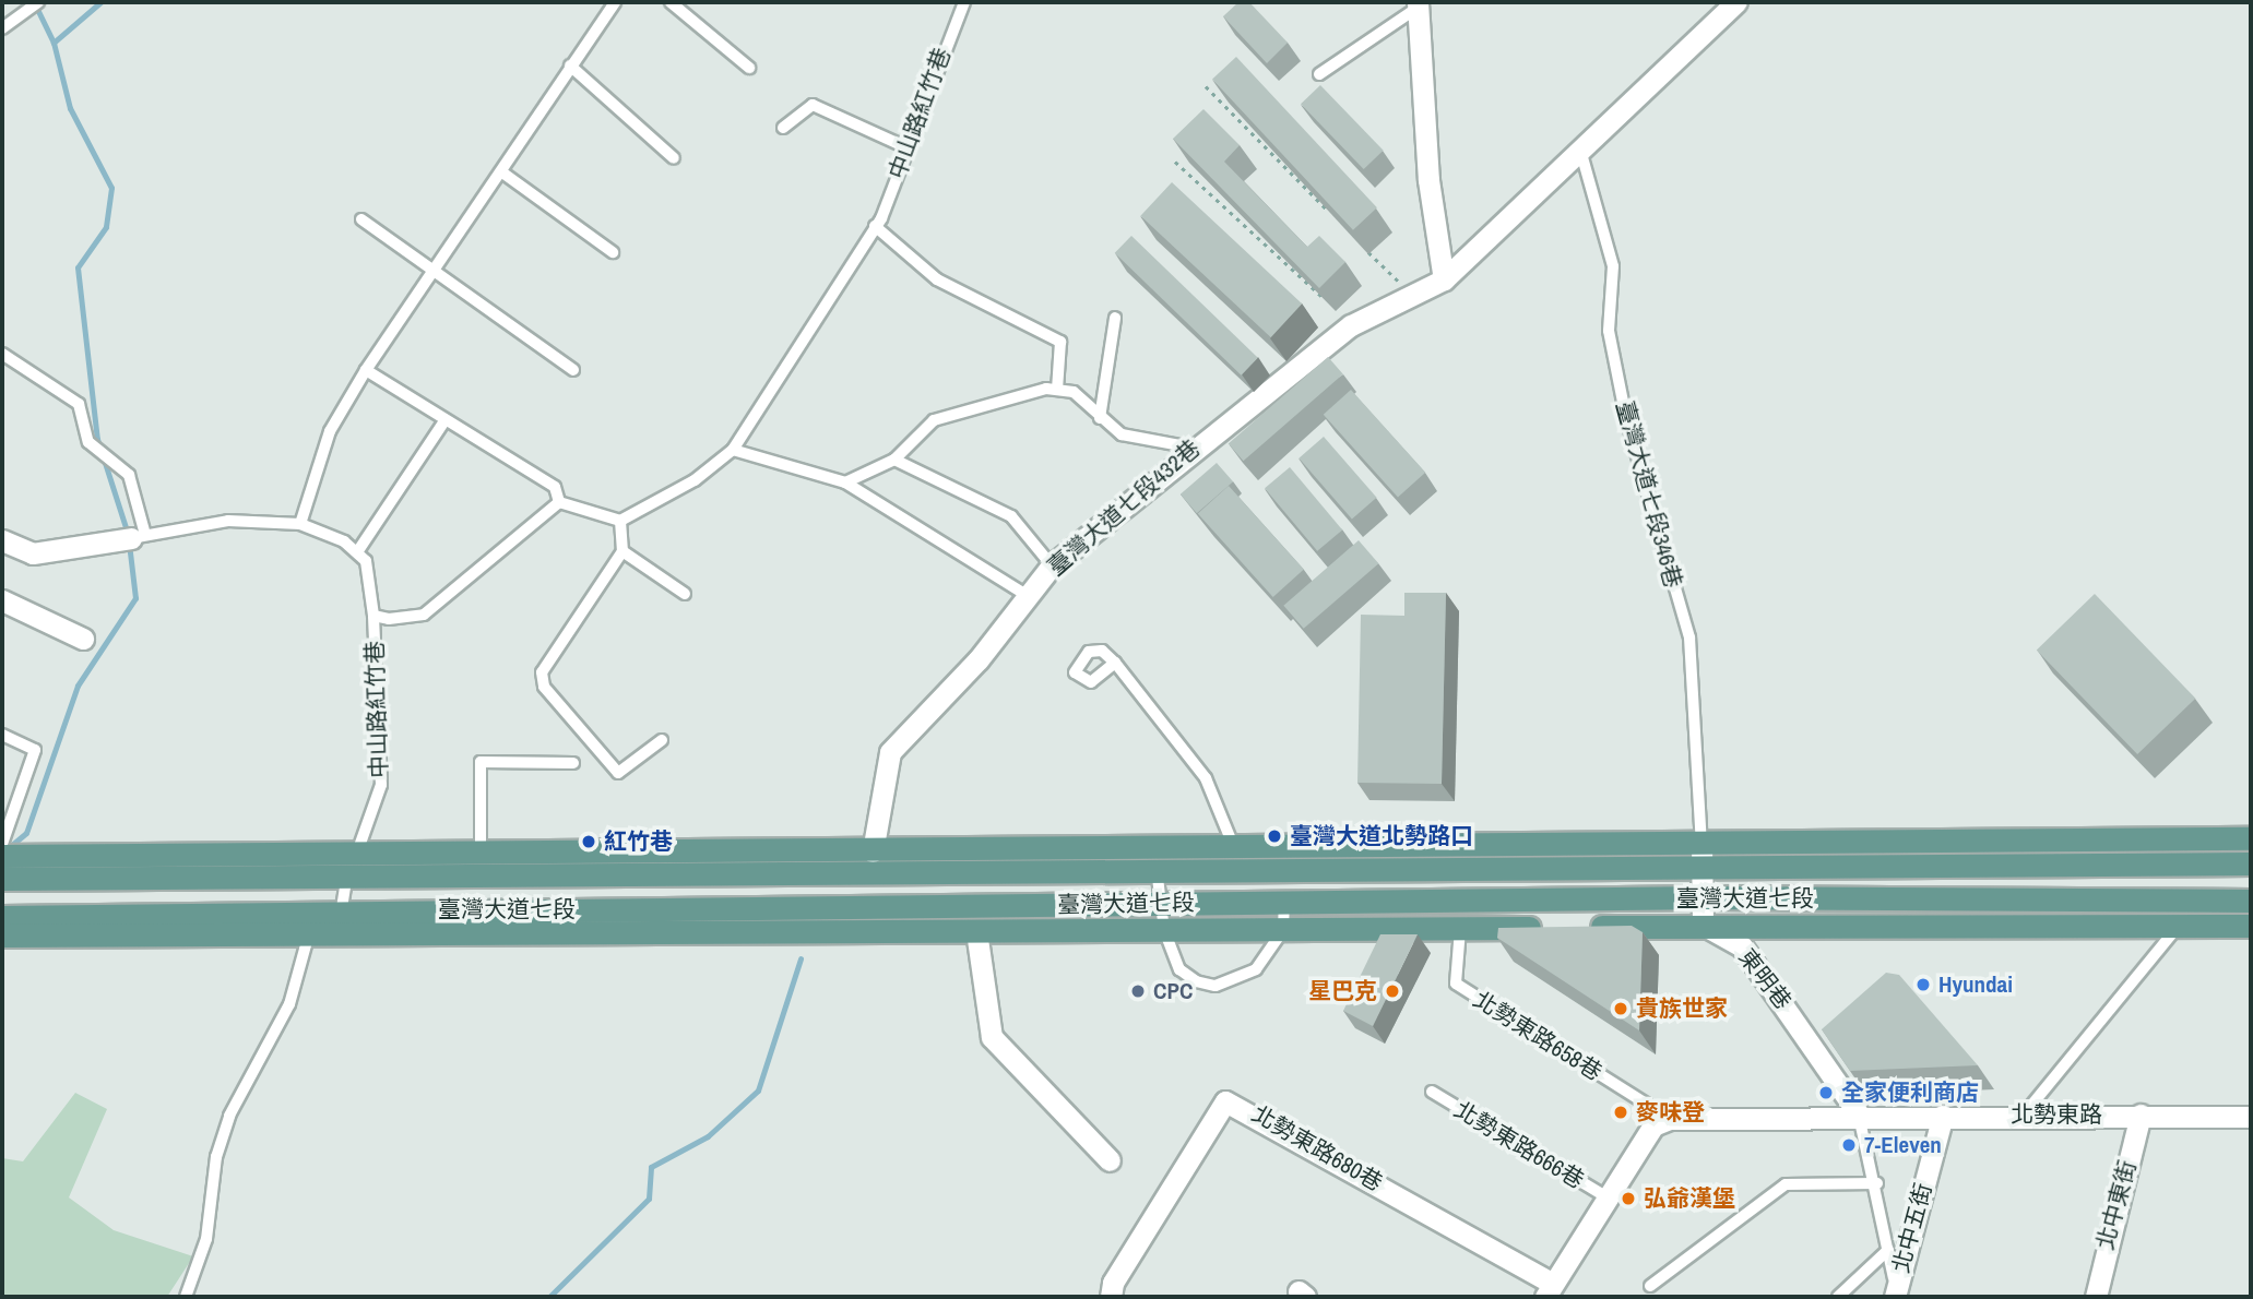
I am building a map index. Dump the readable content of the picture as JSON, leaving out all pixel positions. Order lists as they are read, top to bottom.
{
  "streets": {
    "main road": ["臺灣大道七段"],
    "street": [
      "臺灣大道七段432巷",
      "東明巷",
      "北勢東路",
      "北勢東路680巷",
      "北中東街",
      "北中五街"
    ],
    "lane": [
      "中山路紅竹巷",
      "臺灣大道七段346巷",
      "北勢東路658巷",
      "北勢東路666巷"
    ]
  },
  "crossings": [
    ["中山路紅竹巷", "臺灣大道七段"],
    ["臺灣大道七段346巷", "臺灣大道七段"],
    ["臺灣大道七段432巷", "臺灣大道七段"],
    ["臺灣大道七段", "東明巷"],
    ["臺灣大道七段", "北勢東路658巷"],
    ["東明巷", "北勢東路"],
    ["北勢東路658巷", "北勢東路"],
    ["北勢東路", "北中東街"],
    ["北勢東路", "北中五街"]
  ],
  "places": [
    "臺灣大道北勢路口",
    "紅竹巷",
    "Hyundai",
    "CPC",
    "星巴克",
    "貴族世家",
    "全家便利商店",
    "麥味登",
    "7-Eleven",
    "弘爺漢堡"
  ]
}
